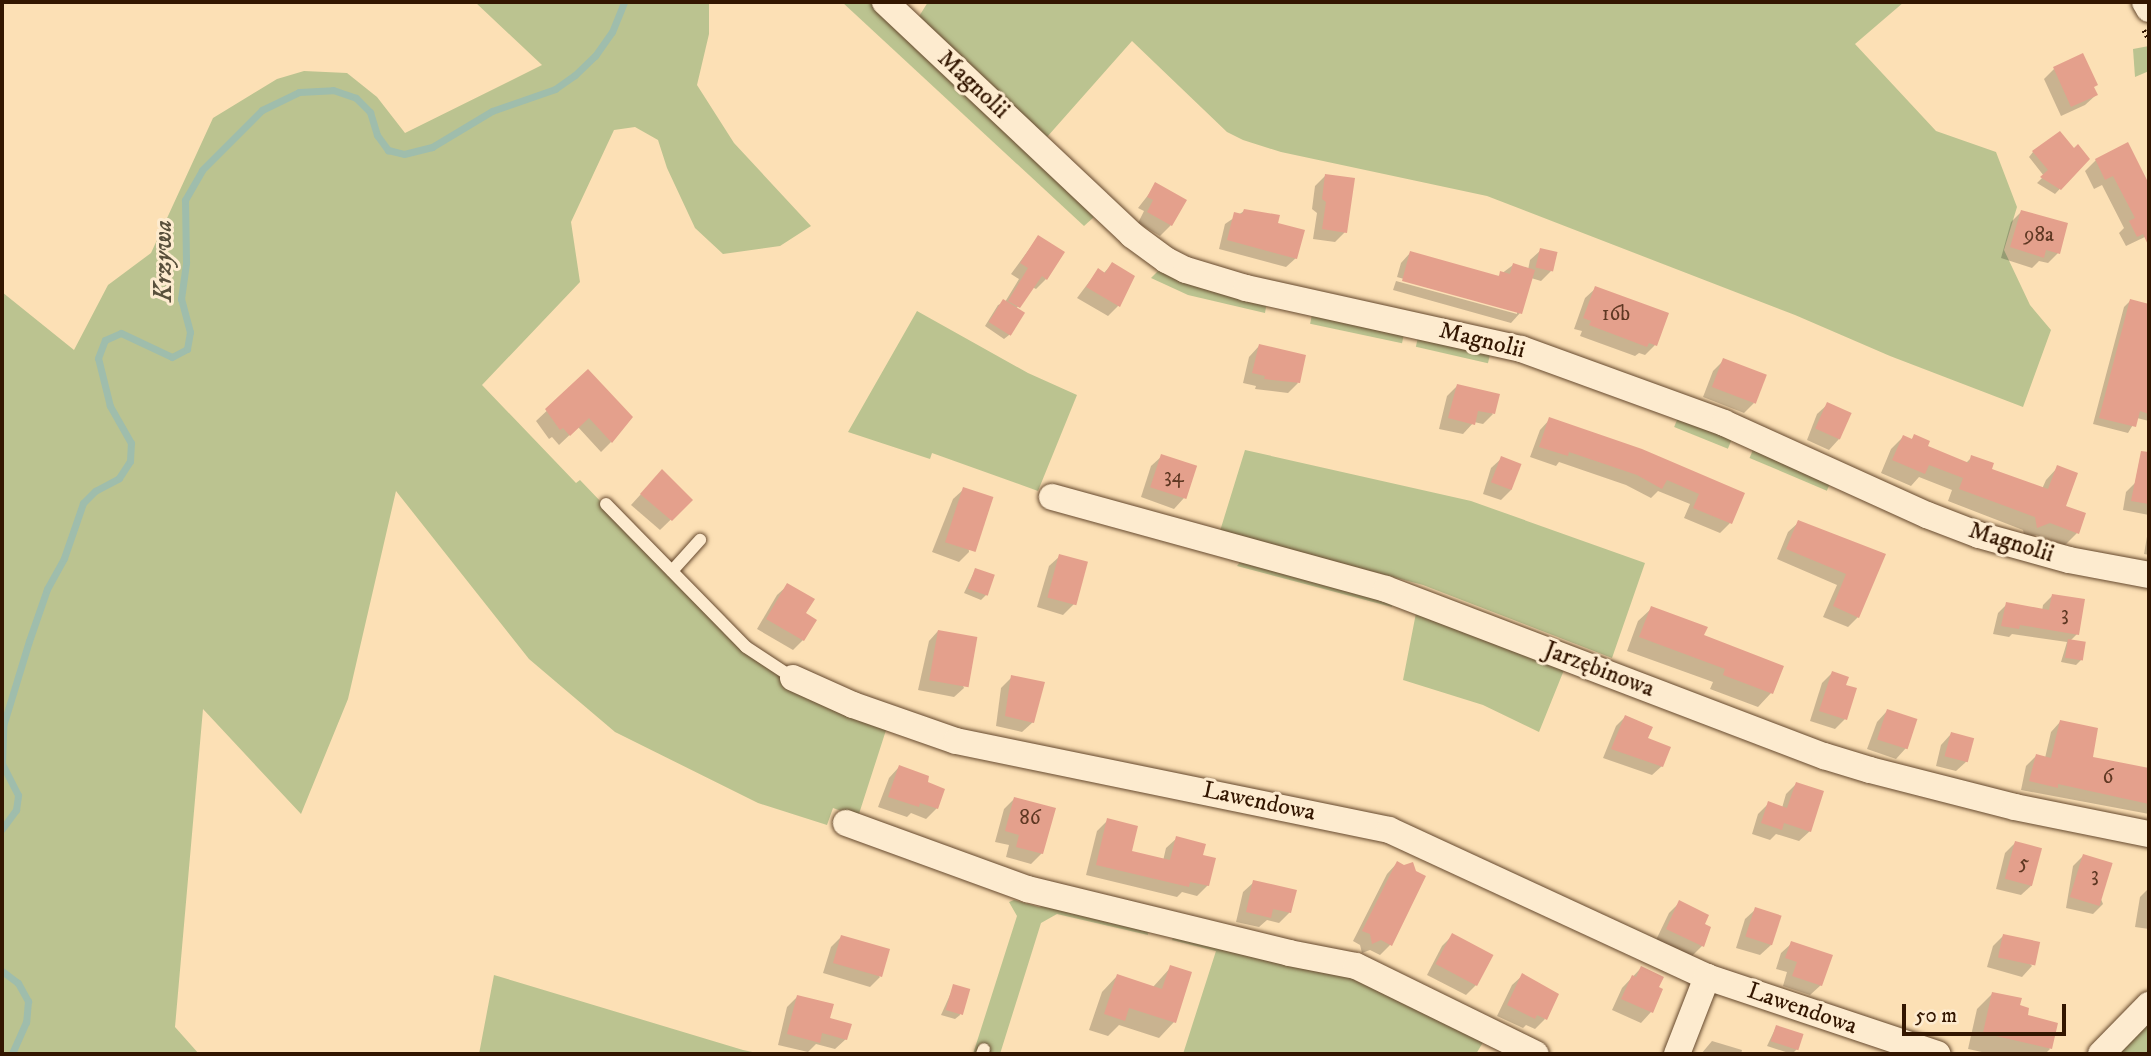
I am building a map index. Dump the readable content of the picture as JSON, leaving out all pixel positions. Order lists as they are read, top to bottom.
{
  "streets": {
    "street": ["Magnolii", "Jarzębinowa", "Lawendowa"]
  },
  "water": ["Krzywa"],
  "house_numbers": [
    "98a",
    "16b",
    "34",
    "3",
    "6",
    "86",
    "5",
    "3"
  ],
  "scale_bar": "50 m"
}
